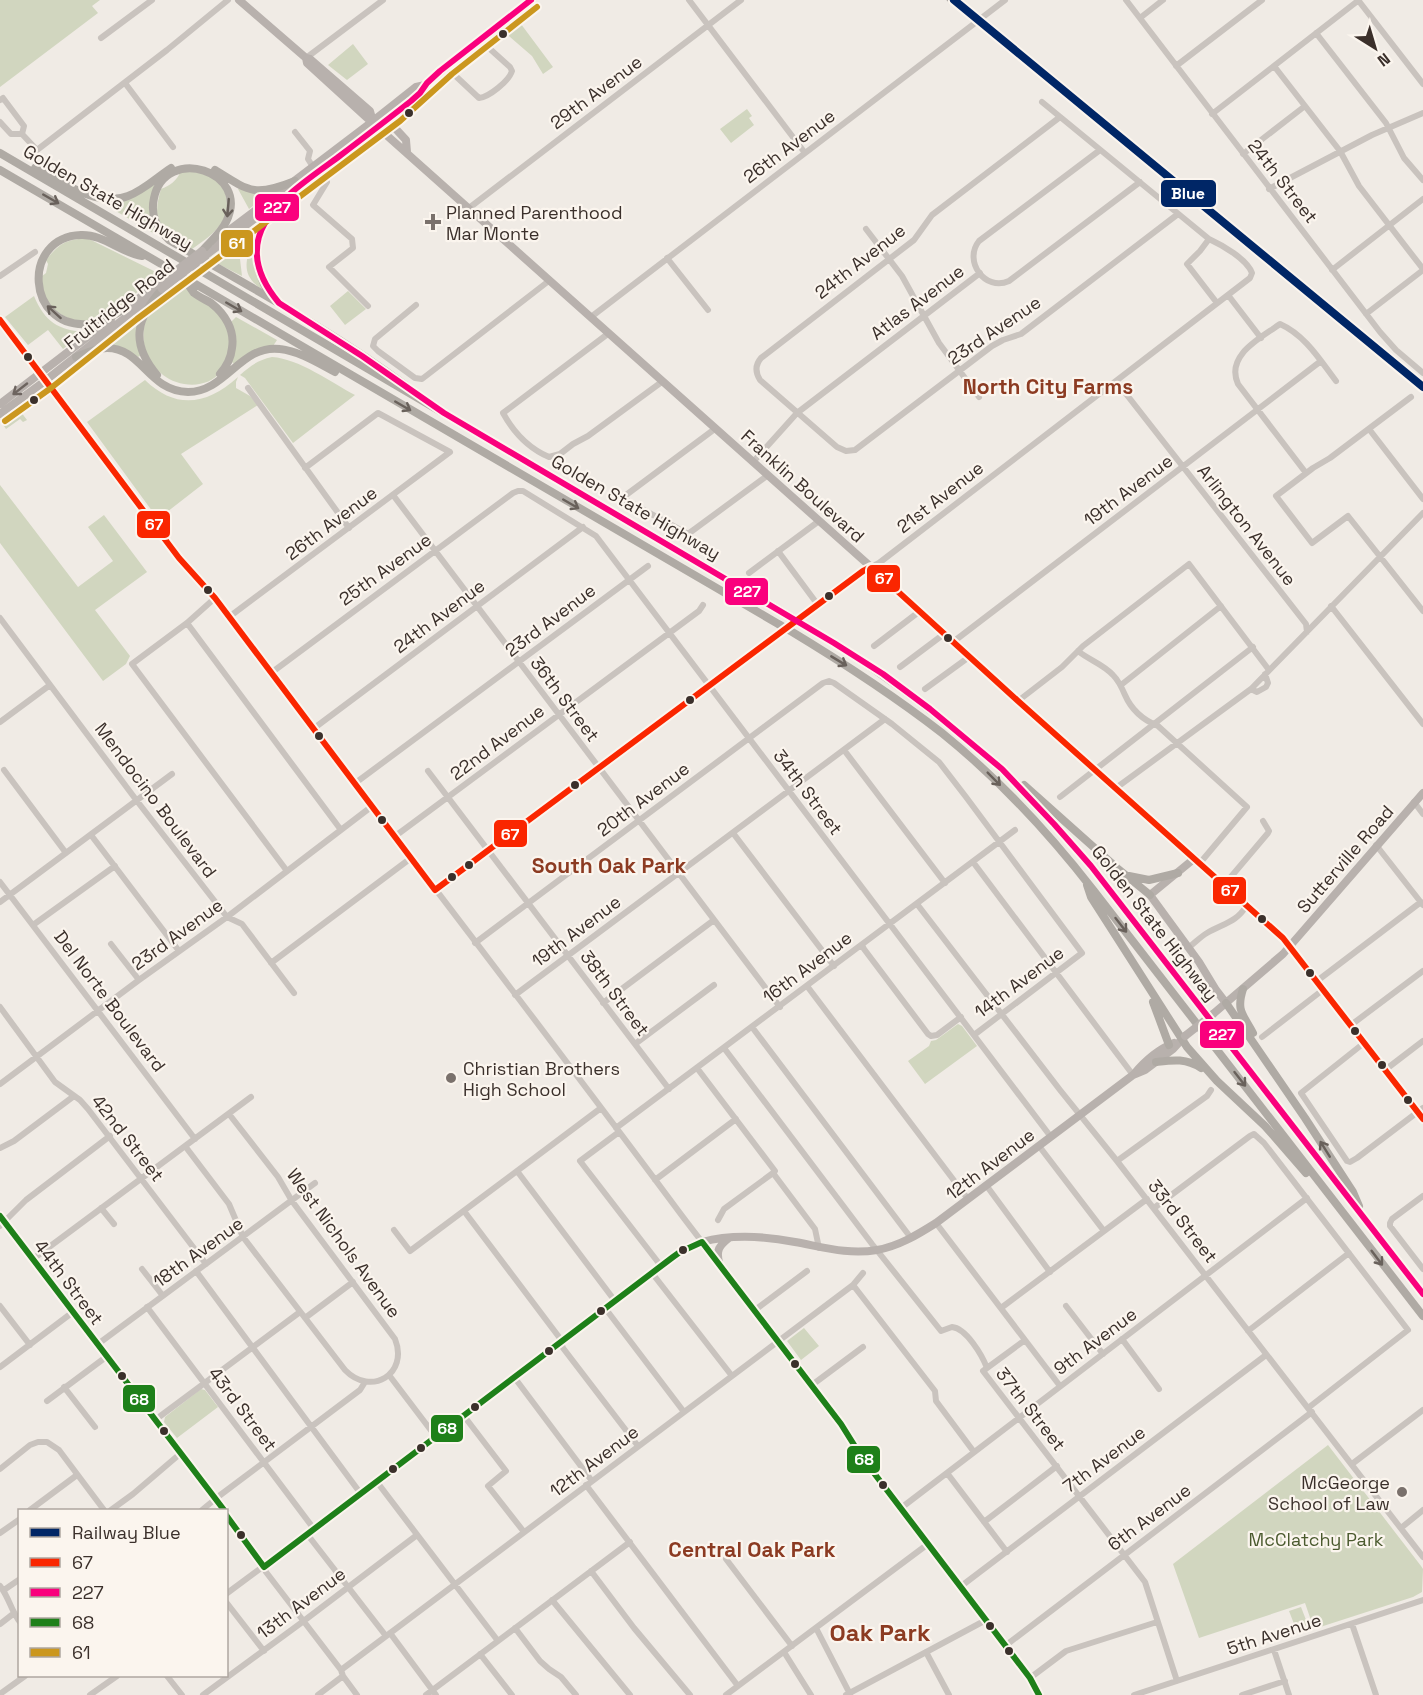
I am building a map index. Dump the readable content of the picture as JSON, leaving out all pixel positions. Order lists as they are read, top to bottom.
{
  "streets": {
    "highway": ["Golden State Highway"],
    "main road": [
      "Fruitridge Road",
      "Franklin Boulevard",
      "Sutterville Road",
      "12th Avenue"
    ],
    "street": [
      "29th Avenue",
      "26th Avenue",
      "24th Street",
      "24th Avenue",
      "Atlas Avenue",
      "23rd Avenue",
      "19th Avenue",
      "21st Avenue",
      "Arlington Avenue",
      "25th Avenue",
      "36th Street",
      "22nd Avenue",
      "34th Street",
      "20th Avenue",
      "Mendocino Boulevard",
      "16th Avenue",
      "14th Avenue",
      "38th Street",
      "Del Norte Boulevard",
      "42nd Street",
      "33rd Street",
      "West Nichols Avenue",
      "18th Avenue",
      "44th Street",
      "9th Avenue",
      "43rd Street",
      "37th Street",
      "7th Avenue",
      "6th Avenue",
      "13th Avenue",
      "5th Avenue"
    ]
  },
  "crossings": [
    ["29th Avenue", "Franklin Boulevard"],
    ["26th Avenue", "Franklin Boulevard"],
    ["26th Avenue", "36th Street"],
    ["24th Avenue", "Atlas Avenue"],
    ["24th Avenue", "23rd Avenue"],
    ["24th Avenue", "36th Street"],
    ["24th Avenue", "34th Street"],
    ["Atlas Avenue", "23rd Avenue"],
    ["Atlas Avenue", "Franklin Boulevard"],
    ["Fruitridge Road", "Franklin Boulevard"],
    ["23rd Avenue", "36th Street"],
    ["23rd Avenue", "34th Street"],
    ["23rd Avenue", "Mendocino Boulevard"],
    ["23rd Avenue", "Del Norte Boulevard"],
    ["23rd Avenue", "42nd Street"],
    ["Franklin Boulevard", "19th Avenue"],
    ["Franklin Boulevard", "21st Avenue"],
    ["Franklin Boulevard", "Sutterville Road"],
    ["Franklin Boulevard", "12th Avenue"],
    ["19th Avenue", "Arlington Avenue"],
    ["19th Avenue", "36th Street"],
    ["19th Avenue", "34th Street"],
    ["19th Avenue", "20th Avenue"],
    ["19th Avenue", "38th Street"],
    ["21st Avenue", "Arlington Avenue"],
    ["21st Avenue", "36th Street"],
    ["21st Avenue", "34th Street"],
    ["21st Avenue", "38th Street"],
    ["25th Avenue", "36th Street"],
    ["25th Avenue", "34th Street"],
    ["36th Street", "22nd Avenue"],
    ["36th Street", "20th Avenue"],
    ["36th Street", "16th Avenue"],
    ["22nd Avenue", "34th Street"],
    ["22nd Avenue", "38th Street"],
    ["34th Street", "20th Avenue"],
    ["34th Street", "16th Avenue"],
    ["34th Street", "14th Avenue"],
    ["34th Street", "12th Avenue"],
    ["20th Avenue", "38th Street"],
    ["Sutterville Road", "12th Avenue"],
    ["16th Avenue", "14th Avenue"],
    ["16th Avenue", "38th Street"],
    ["16th Avenue", "33rd Street"],
    ["16th Avenue", "37th Street"],
    ["14th Avenue", "33rd Street"],
    ["42nd Street", "18th Avenue"],
    ["12th Avenue", "33rd Street"],
    ["12th Avenue", "37th Street"],
    ["33rd Street", "9th Avenue"],
    ["33rd Street", "7th Avenue"],
    ["33rd Street", "6th Avenue"],
    ["West Nichols Avenue", "18th Avenue"],
    ["18th Avenue", "44th Street"],
    ["18th Avenue", "43rd Street"],
    ["9th Avenue", "37th Street"],
    ["37th Street", "7th Avenue"],
    ["37th Street", "6th Avenue"],
    ["37th Street", "5th Avenue"]
  ],
  "districts": [
    "North City Farms",
    "South Oak Park",
    "Central Oak Park",
    "Oak Park"
  ],
  "parks": ["McClatchy Park"],
  "places": {
    "health": ["Planned Parenthood Mar Monte"],
    "other": ["Christian Brothers High School", "McGeorge School of Law"]
  },
  "lines": [
    "rail line Blue",
    "transit line 227",
    "transit line 61",
    "transit line 67",
    "transit line 68"
  ],
  "legend": [
    "Railway Blue",
    "67",
    "227",
    "68",
    "61"
  ],
  "north": "bottom right"
}
